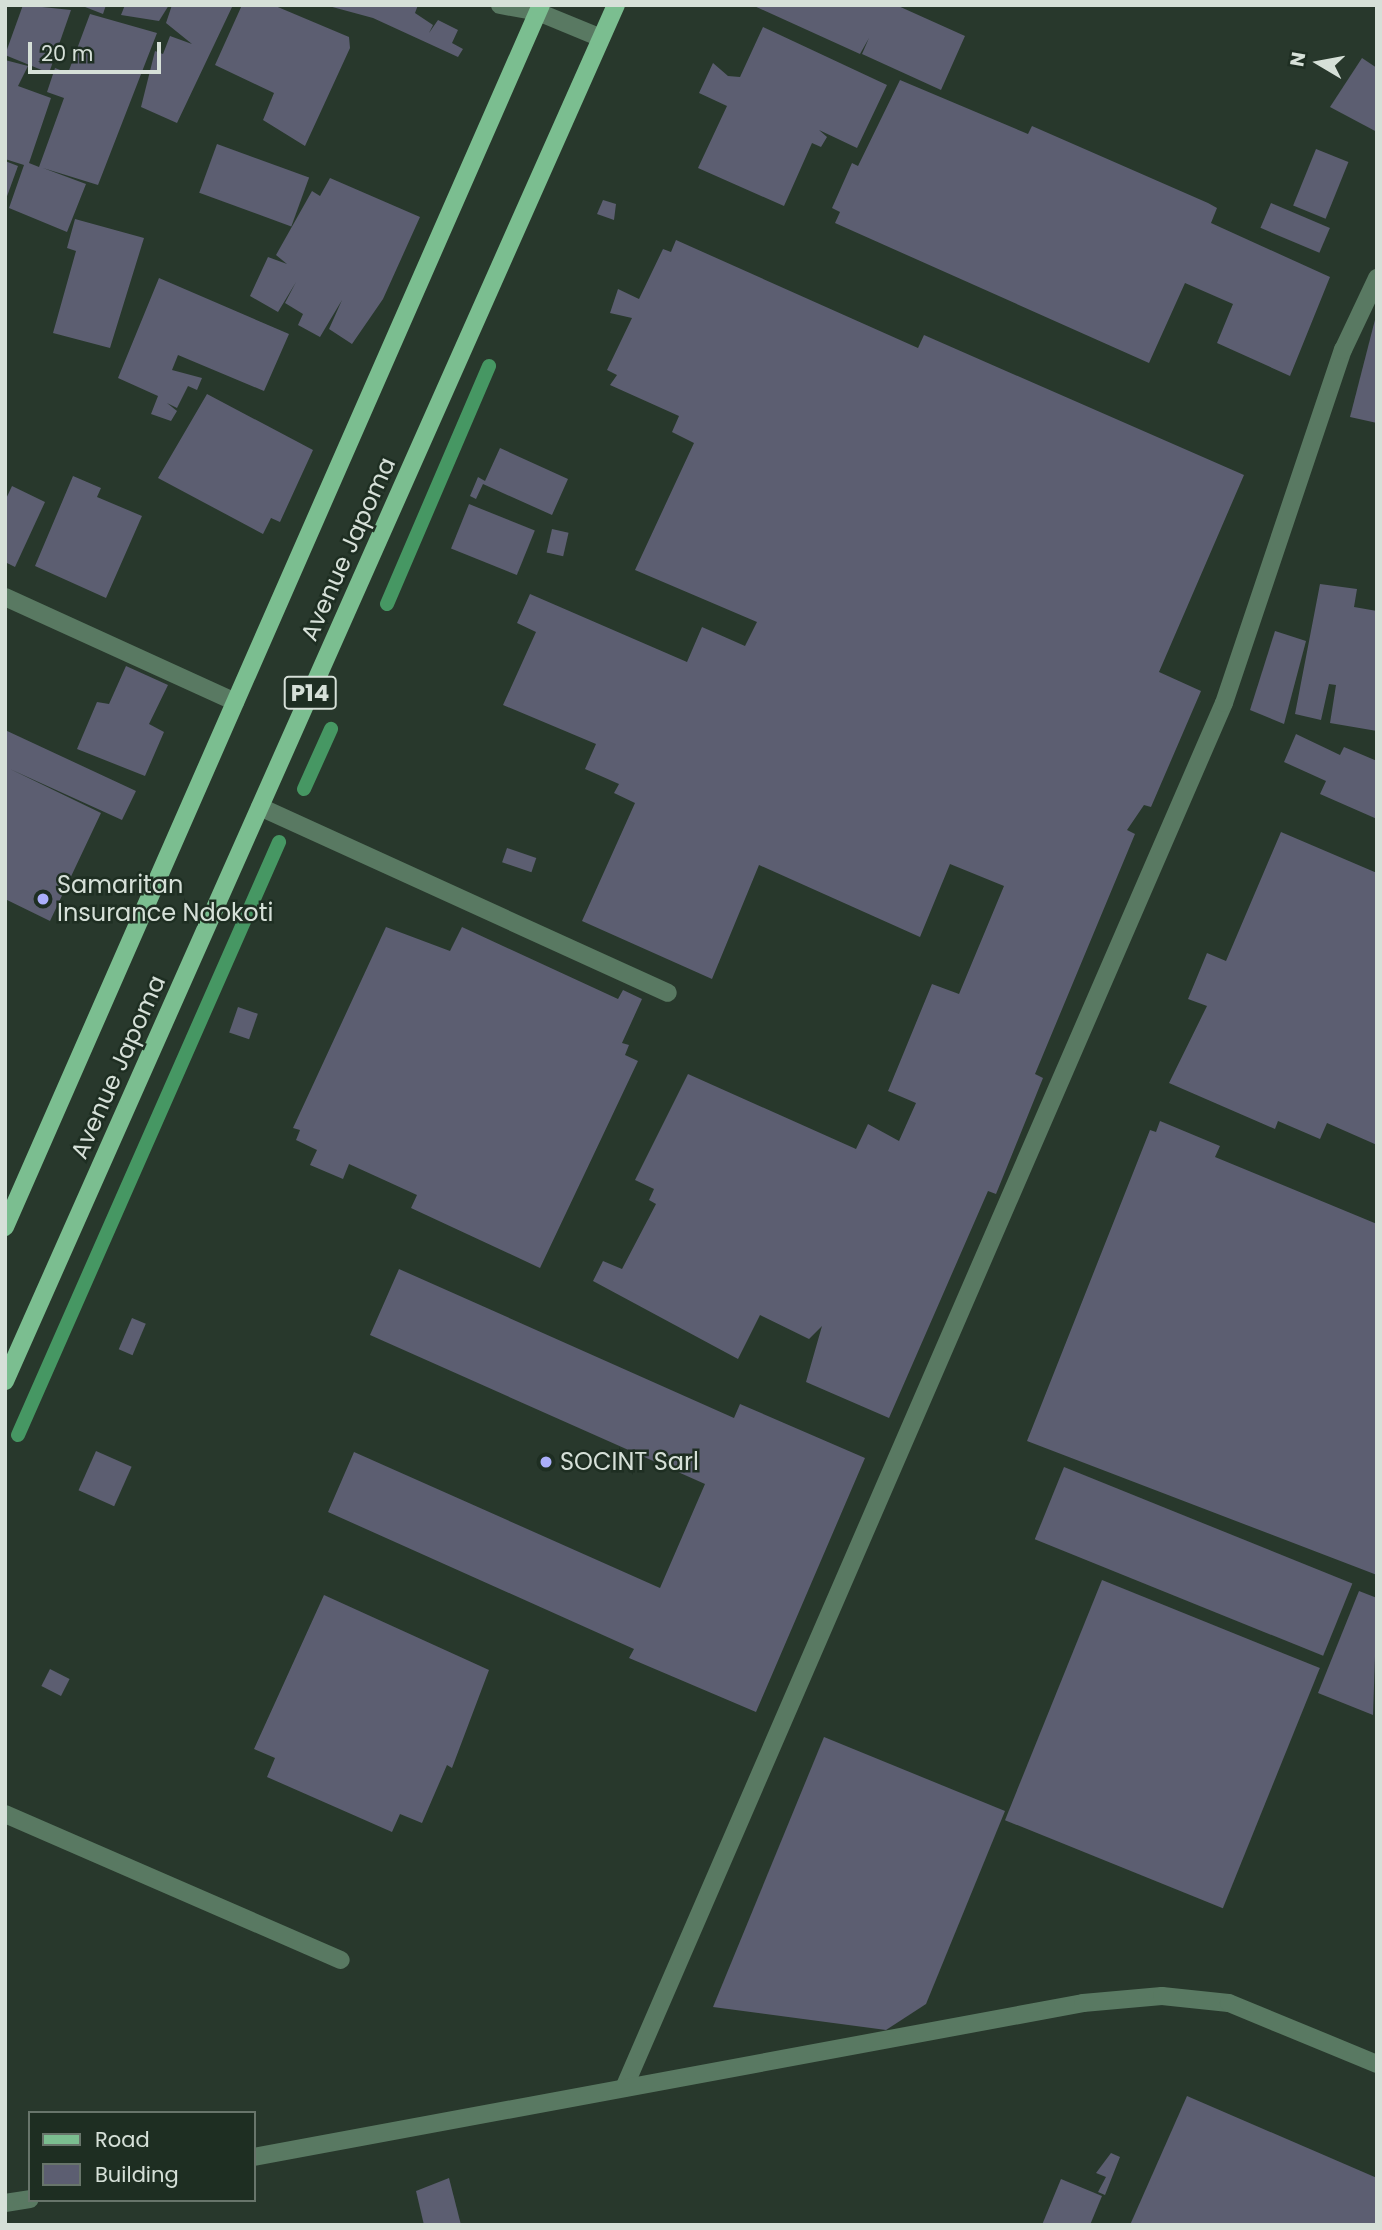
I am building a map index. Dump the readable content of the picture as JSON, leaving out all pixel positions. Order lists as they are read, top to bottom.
{
  "streets": {
    "main road": ["Avenue Japoma", "P14"]
  },
  "places": ["Samaritan Insurance Ndokoti", "SOCINT Sarl"],
  "legend": ["Road", "Building"],
  "scale_bar": "20 m",
  "north": "left"
}
